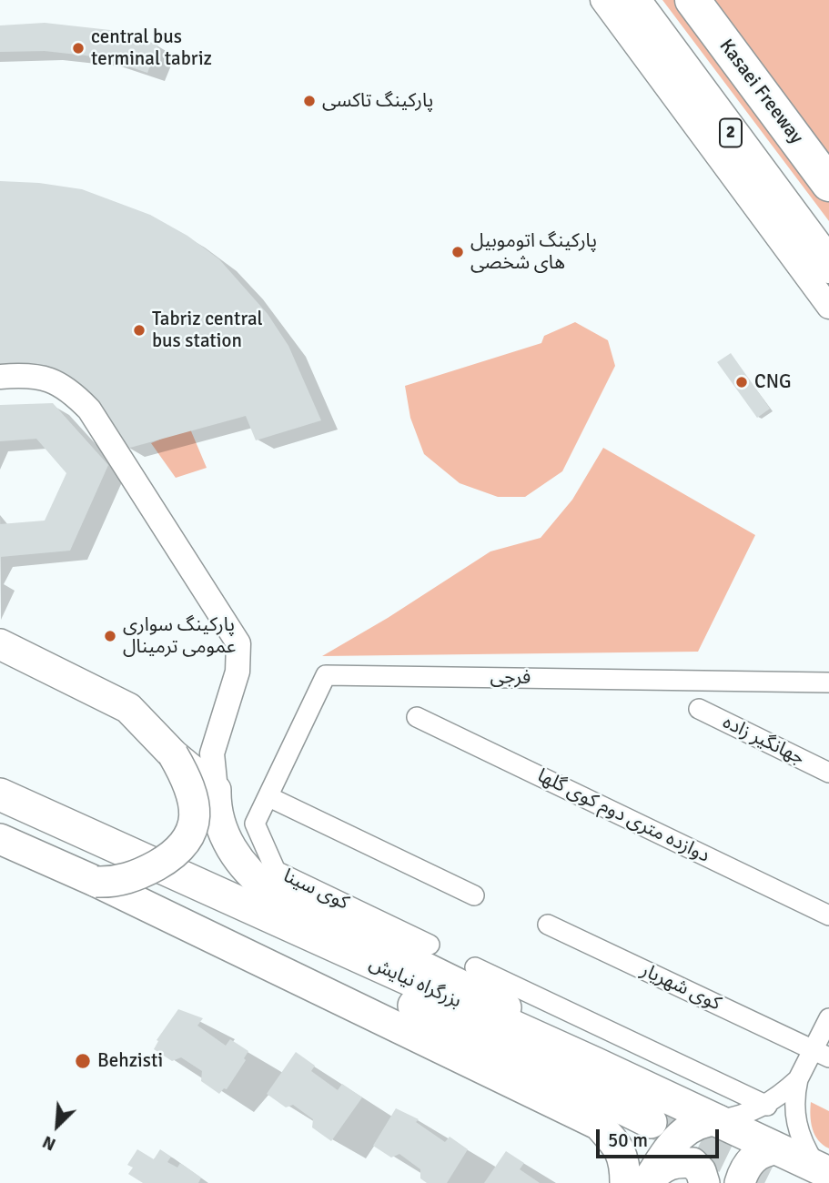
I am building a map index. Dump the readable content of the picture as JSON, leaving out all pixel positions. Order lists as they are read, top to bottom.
{
  "streets": {
    "highway": ["Kasaei Freeway", "2", "بزرگراه نیایش"],
    "street": [
      "فرجی",
      "جهانگیر زاده",
      "دوازده متری دوم کوی گلها",
      "کوی سینا",
      "کوی شهریار"
    ]
  },
  "crossings": [
    ["فرجی", "کوی سینا"]
  ],
  "places": [
    "central bus terminal tabriz",
    "پارکینگ تاکسی",
    "پارکینگ اتوموبیل های شخصی",
    "Tabriz central bus station",
    "CNG",
    "پارکینگ سواری عمومی ترمینال",
    "Behzisti"
  ],
  "scale_bar": "50 m",
  "north": "bottom left"
}
